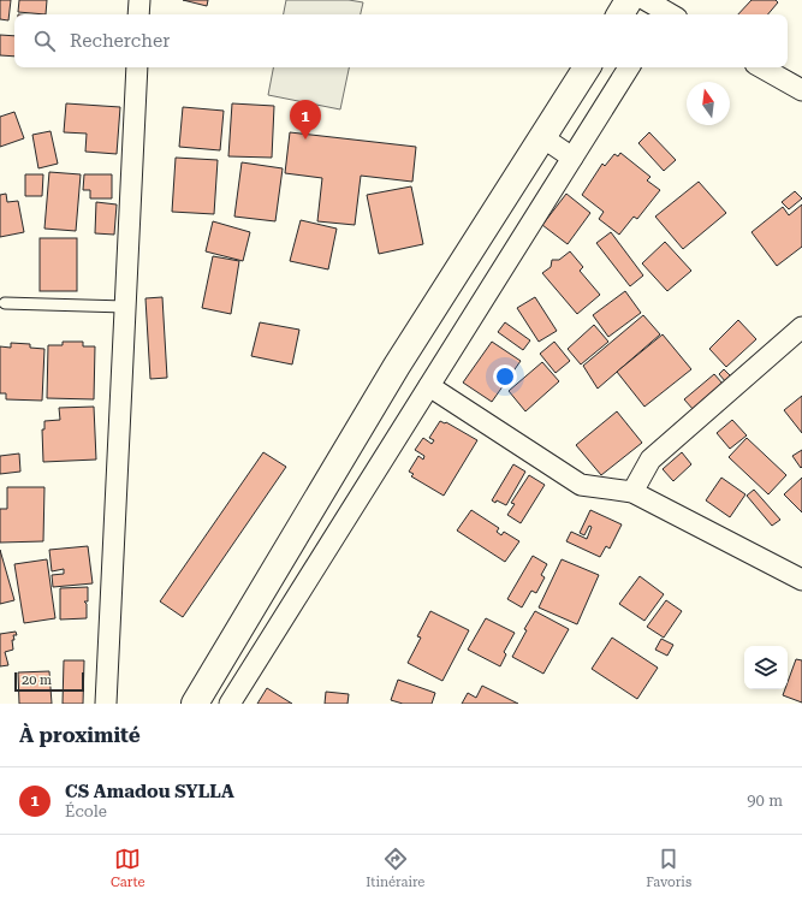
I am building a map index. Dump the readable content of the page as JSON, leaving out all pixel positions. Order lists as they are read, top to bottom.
{
  "scale_bar": "20 m",
  "north": "top",
  "page": {
    "search": "Rechercher",
    "pins": "1",
    "scale": "20 m",
    "heading": "À proximité",
    "list": [
      {
        "mark": "1",
        "name": "CS Amadou SYLLA",
        "note": "École",
        "value": "90 m"
      }
    ],
    "nav": ["Carte", "Itinéraire", "Favoris"]
  }
}
